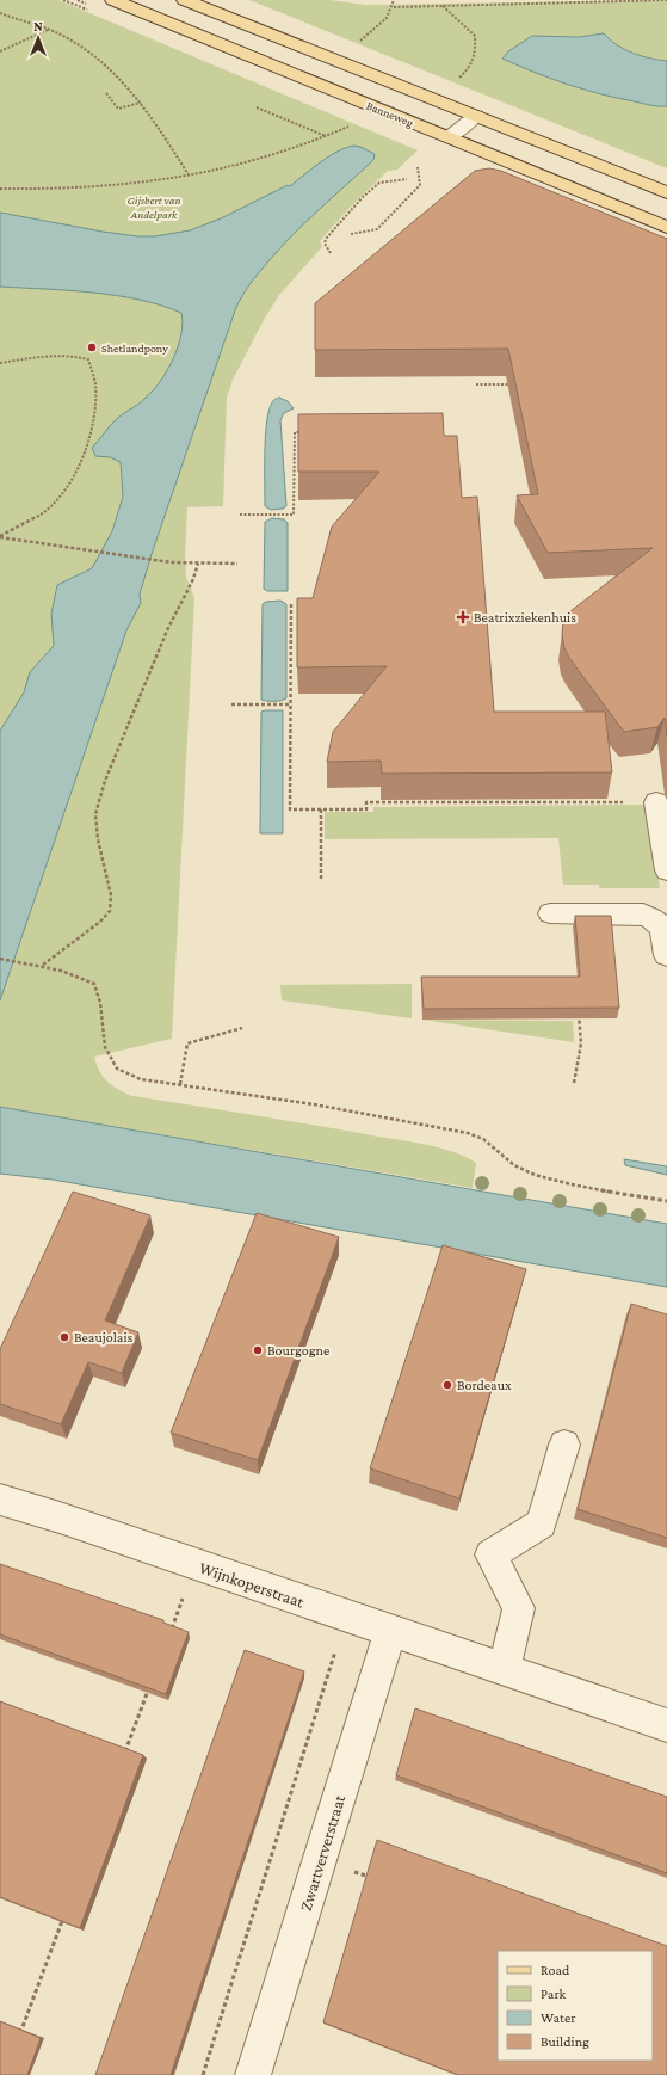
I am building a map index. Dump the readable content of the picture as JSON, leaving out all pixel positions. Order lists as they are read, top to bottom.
{
  "streets": {
    "main road": ["Banneweg"],
    "street": ["Wijnkoperstraat", "Zwartververstraat"]
  },
  "crossings": [
    ["Wijnkoperstraat", "Zwartververstraat"]
  ],
  "parks": ["Gijsbert van Andelpark"],
  "places": {
    "other": [
      "Shetlandpony",
      "Beaujolais",
      "Bourgogne",
      "Bordeaux"
    ],
    "health": ["Beatrixziekenhuis"]
  },
  "legend": [
    "Road",
    "Park",
    "Water",
    "Building"
  ],
  "north": "top"
}
